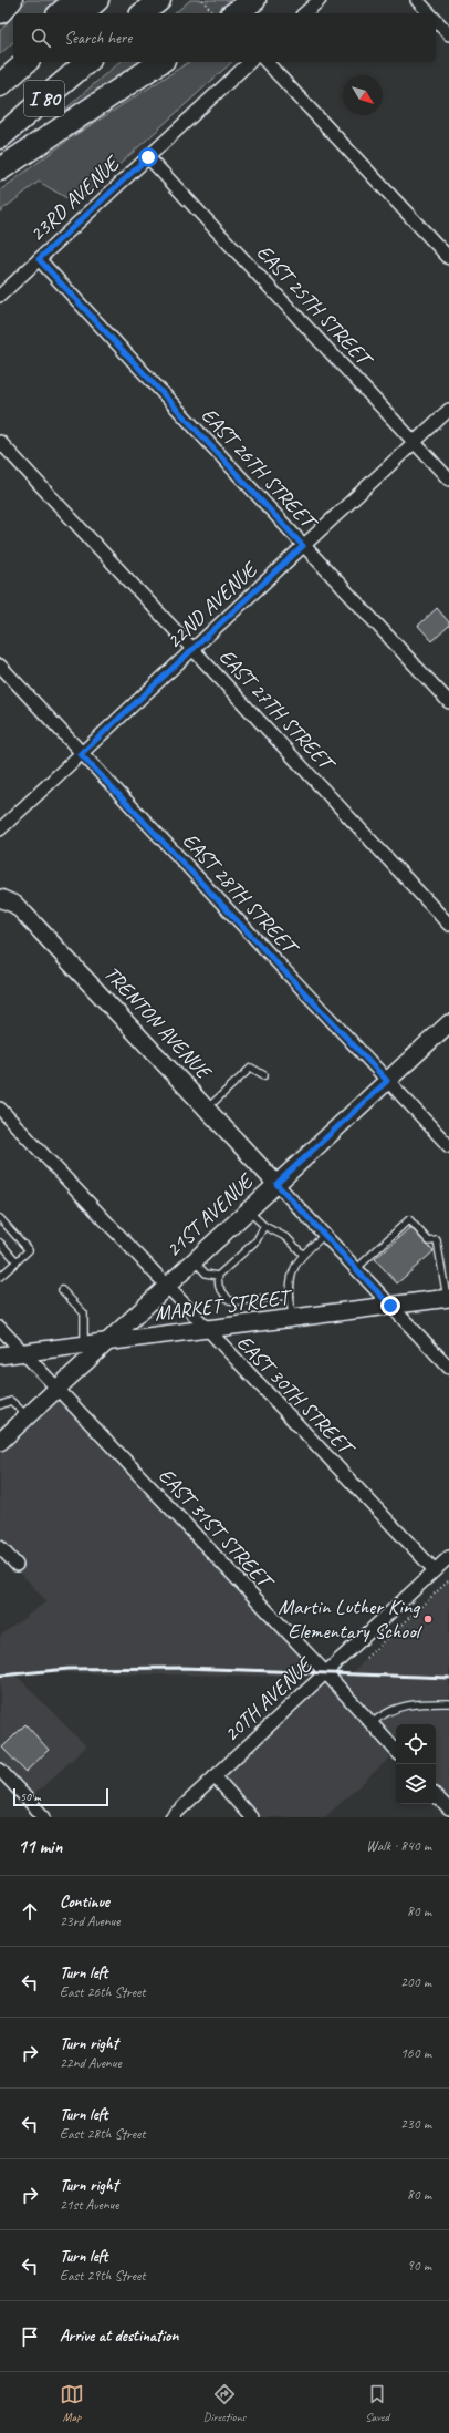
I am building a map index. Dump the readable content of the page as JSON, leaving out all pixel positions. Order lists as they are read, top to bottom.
{
  "streets": {
    "highway": ["I 80"],
    "street": [
      "23RD AVENUE",
      "EAST 25TH STREET",
      "EAST 26TH STREET",
      "22ND AVENUE",
      "EAST 27TH STREET",
      "EAST 28TH STREET",
      "TRENTON AVENUE",
      "21ST AVENUE",
      "MARKET STREET",
      "EAST 30TH STREET",
      "EAST 31ST STREET",
      "20TH AVENUE"
    ]
  },
  "crossings": [
    ["23RD AVENUE", "EAST 25TH STREET"],
    ["23RD AVENUE", "EAST 26TH STREET"],
    ["EAST 25TH STREET", "22ND AVENUE"],
    ["EAST 26TH STREET", "22ND AVENUE"],
    ["22ND AVENUE", "EAST 27TH STREET"],
    ["22ND AVENUE", "EAST 28TH STREET"],
    ["EAST 28TH STREET", "21ST AVENUE"],
    ["TRENTON AVENUE", "21ST AVENUE"],
    ["21ST AVENUE", "MARKET STREET"],
    ["21ST AVENUE", "EAST 30TH STREET"],
    ["21ST AVENUE", "EAST 31ST STREET"],
    ["MARKET STREET", "EAST 30TH STREET"],
    ["MARKET STREET", "EAST 31ST STREET"],
    ["EAST 30TH STREET", "20TH AVENUE"],
    ["EAST 31ST STREET", "20TH AVENUE"]
  ],
  "places": ["Martin Luther King Elementary School"],
  "scale_bar": "50 m",
  "north": "bottom right",
  "page": {
    "search": "Search here",
    "scale": "50 m",
    "heading": ["11 min", "Walk · 840 m"],
    "list": [
      ["Continue", "23rd Avenue", "80 m"],
      ["Turn left", "East 26th Street", "200 m"],
      ["Turn right", "22nd Avenue", "160 m"],
      ["Turn left", "East 28th Street", "230 m"],
      ["Turn right", "21st Avenue", "80 m"],
      ["Turn left", "East 29th Street", "90 m"],
      "Arrive at destination"
    ],
    "nav": ["Map", "Directions", "Saved"]
  }
}
